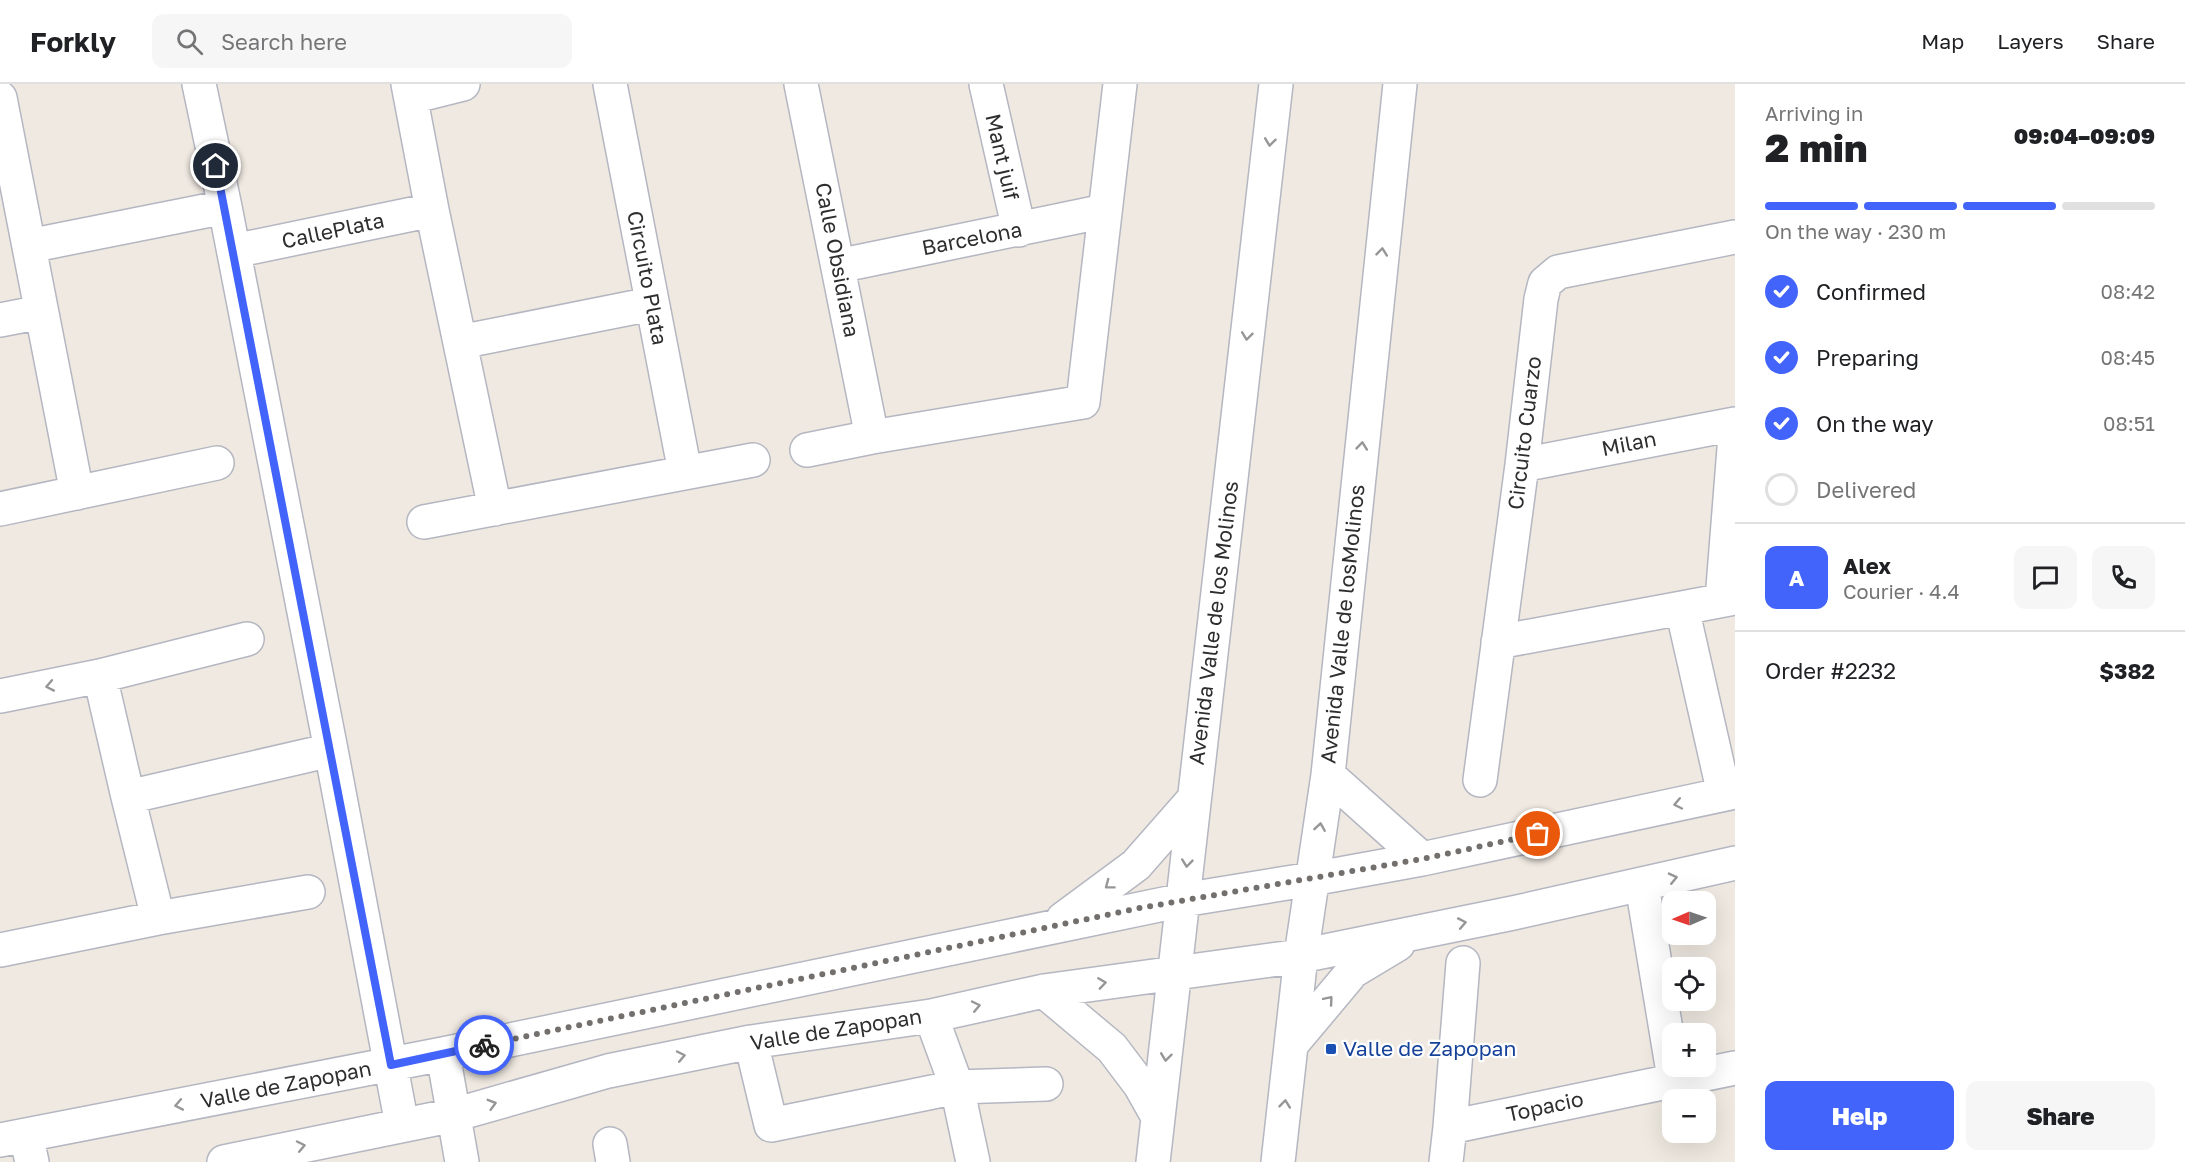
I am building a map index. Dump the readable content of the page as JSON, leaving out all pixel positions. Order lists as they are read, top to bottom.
{
  "streets": {
    "street": [
      "Mant juif",
      "CallePlata",
      "Barcelona",
      "Calle Obsidiana",
      "Circuito Plata",
      "Circuito Cuarzo",
      "Milan",
      "Avenida Valle de los Molinos",
      "Avenida Valle de losMolinos",
      "Valle de Zapopan",
      "Topacio"
    ]
  },
  "crossings": [
    ["Mant juif", "Barcelona"],
    ["Barcelona", "Calle Obsidiana"],
    ["Circuito Cuarzo", "Milan"],
    ["Avenida Valle de los Molinos", "Valle de Zapopan"],
    ["Avenida Valle de losMolinos", "Valle de Zapopan"]
  ],
  "one_way": ["Avenida Valle de los Molinos", "Avenida Valle de losMolinos"],
  "places": {
    "transit": ["Valle de Zapopan"]
  },
  "north": "left",
  "page": {
    "header": "Forkly",
    "search": "Search here",
    "nav": ["Map", "Layers", "Share"],
    "heading": ["2 min", "Arriving in", "09:04–09:09"],
    "panel": [
      "Alex",
      "Courier · 4.4",
      "Order #2232",
      "$382"
    ],
    "bar": "On the way · 230 m",
    "list": [
      ["Confirmed", "08:42"],
      ["Preparing", "08:45"],
      ["On the way", "08:51"],
      "Delivered"
    ],
    "round": "A",
    "map_buttons": ["+", "−"],
    "buttons": ["Help", "Share"]
  }
}
